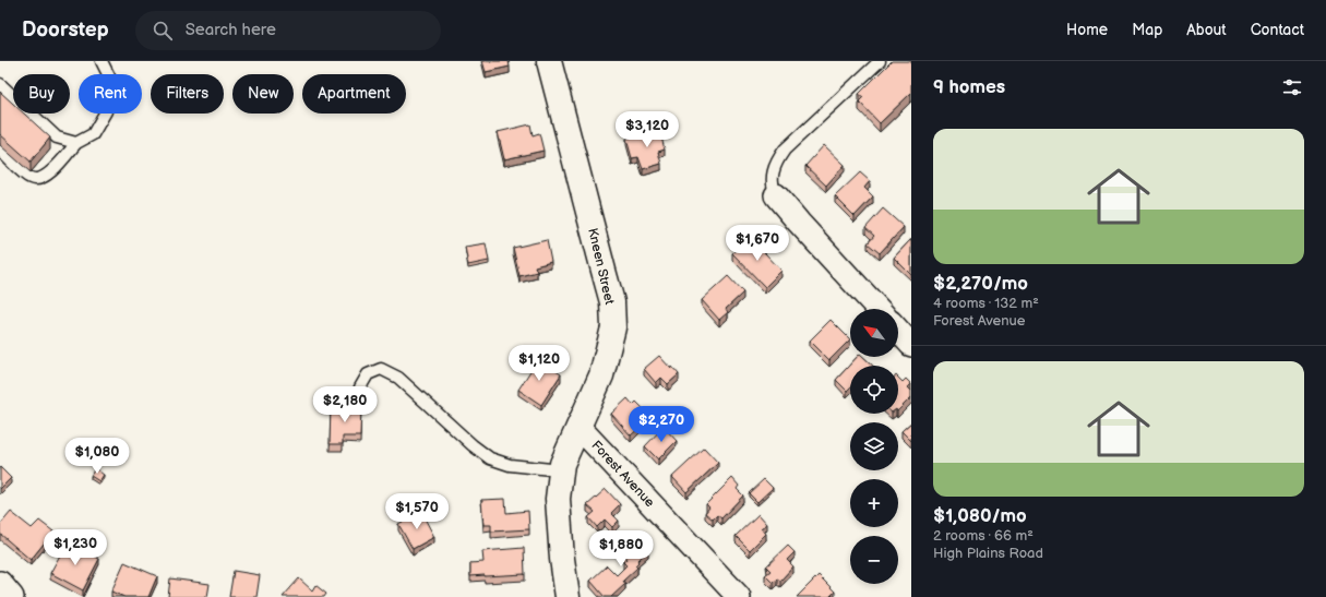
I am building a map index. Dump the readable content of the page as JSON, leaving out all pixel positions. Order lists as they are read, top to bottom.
{
  "streets": {
    "street": ["Kneen Street", "Forest Avenue"]
  },
  "crossings": [
    ["Kneen Street", "Forest Avenue"]
  ],
  "north": "top left",
  "page": {
    "header": "Doorstep",
    "search": "Search here",
    "nav": [
      "Home",
      "Map",
      "About",
      "Contact"
    ],
    "heading": "9 homes",
    "chip": [
      "Buy",
      "Rent",
      "Filters",
      "New",
      "Apartment"
    ],
    "price": [
      "$3,120",
      "$1,670",
      "$1,120",
      "$2,180",
      "$2,270",
      "$1,080",
      "$1,570",
      "$1,230",
      "$1,880"
    ],
    "list": [
      {
        "name": "$2,270/mo",
        "note": "4 rooms · 132 m² · Forest Avenue"
      },
      {
        "name": "$1,080/mo",
        "note": "2 rooms · 66 m² · High Plains Road"
      }
    ],
    "map_buttons": ["+", "−"]
  }
}
